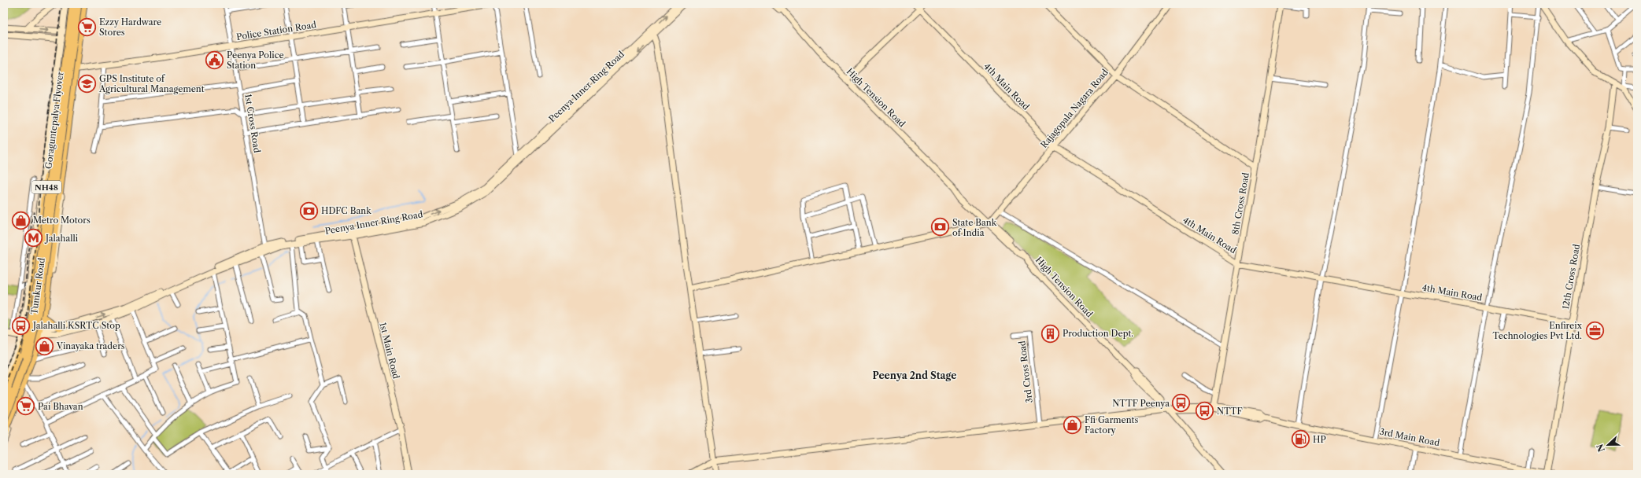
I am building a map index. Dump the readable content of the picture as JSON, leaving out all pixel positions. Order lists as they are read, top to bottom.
{
  "streets": {
    "highway": ["Goraguntepalya Flyover", "NH48", "Tumkur Road"],
    "street": [
      "Police Station Road",
      "Peenya Inner Ring Road",
      "4th Main Road",
      "High Tension Road",
      "Rajagopala Nagara Road",
      "1st Cross Road",
      "8th Cross Road",
      "12th Cross Road",
      "1st Main Road",
      "3rd Cross Road",
      "3rd Main Road"
    ]
  },
  "crossings": [
    ["Police Station Road", "1st Cross Road"],
    ["Police Station Road", "Tumkur Road"],
    ["Peenya Inner Ring Road", "1st Cross Road"],
    ["Peenya Inner Ring Road", "Tumkur Road"],
    ["Peenya Inner Ring Road", "1st Main Road"],
    ["4th Main Road", "Rajagopala Nagara Road"],
    ["4th Main Road", "8th Cross Road"],
    ["4th Main Road", "12th Cross Road"],
    ["High Tension Road", "Rajagopala Nagara Road"],
    ["High Tension Road", "3rd Main Road"],
    ["8th Cross Road", "3rd Main Road"],
    ["12th Cross Road", "3rd Main Road"],
    ["3rd Cross Road", "3rd Main Road"]
  ],
  "districts": ["Peenya 2nd Stage"],
  "places": {
    "supermarket": ["Ezzy Hardware Stores", "Pai Bhavan"],
    "public building": ["Peenya Police Station"],
    "school or university": ["GPS Institute of Agricultural Management"],
    "bank": ["HDFC Bank", "State Bank of India"],
    "shop": ["Metro Motors", "Vinayaka traders", "Ffi Garments Factory"],
    "metro station": ["Jalahalli"],
    "bus stop": ["Jalahalli KSRTC Stop", "NTTF Peenya", "NTTF"],
    "office": ["Enfireix Technologies Pvt Ltd."],
    "building": ["Production Dept."],
    "fuel station": ["HP"]
  },
  "north": "left"
}
